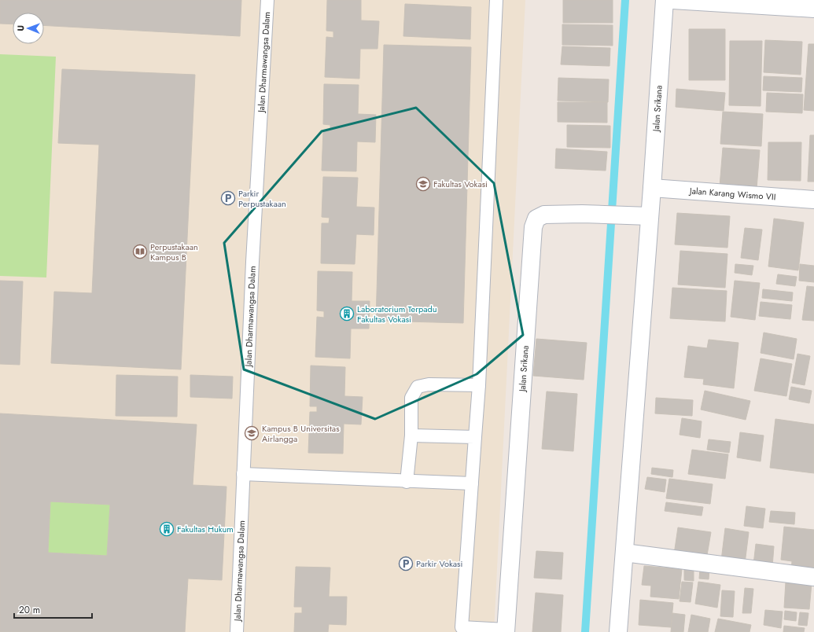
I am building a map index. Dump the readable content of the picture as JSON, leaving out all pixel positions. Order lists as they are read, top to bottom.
{
  "streets": {
    "street": ["Jalan Srikana", "Jalan Karang Wismo VII"],
    "lane": ["Jalan Dharmawangsa Dalam"]
  },
  "crossings": [
    ["Jalan Srikana", "Jalan Karang Wismo VII"]
  ],
  "places": {
    "school or university": ["Fakultas Vokasi", "Kampus B Universitas Airlangga"],
    "parking": ["Parkir Perpustakaan", "Parkir Vokasi"],
    "library": ["Perpustakaan Kampus B"],
    "building": ["Laboratorium Terpadu Fakultas Vokasi", "Fakultas Hukum"]
  },
  "scale_bar": "20 m",
  "north": "left"
}
